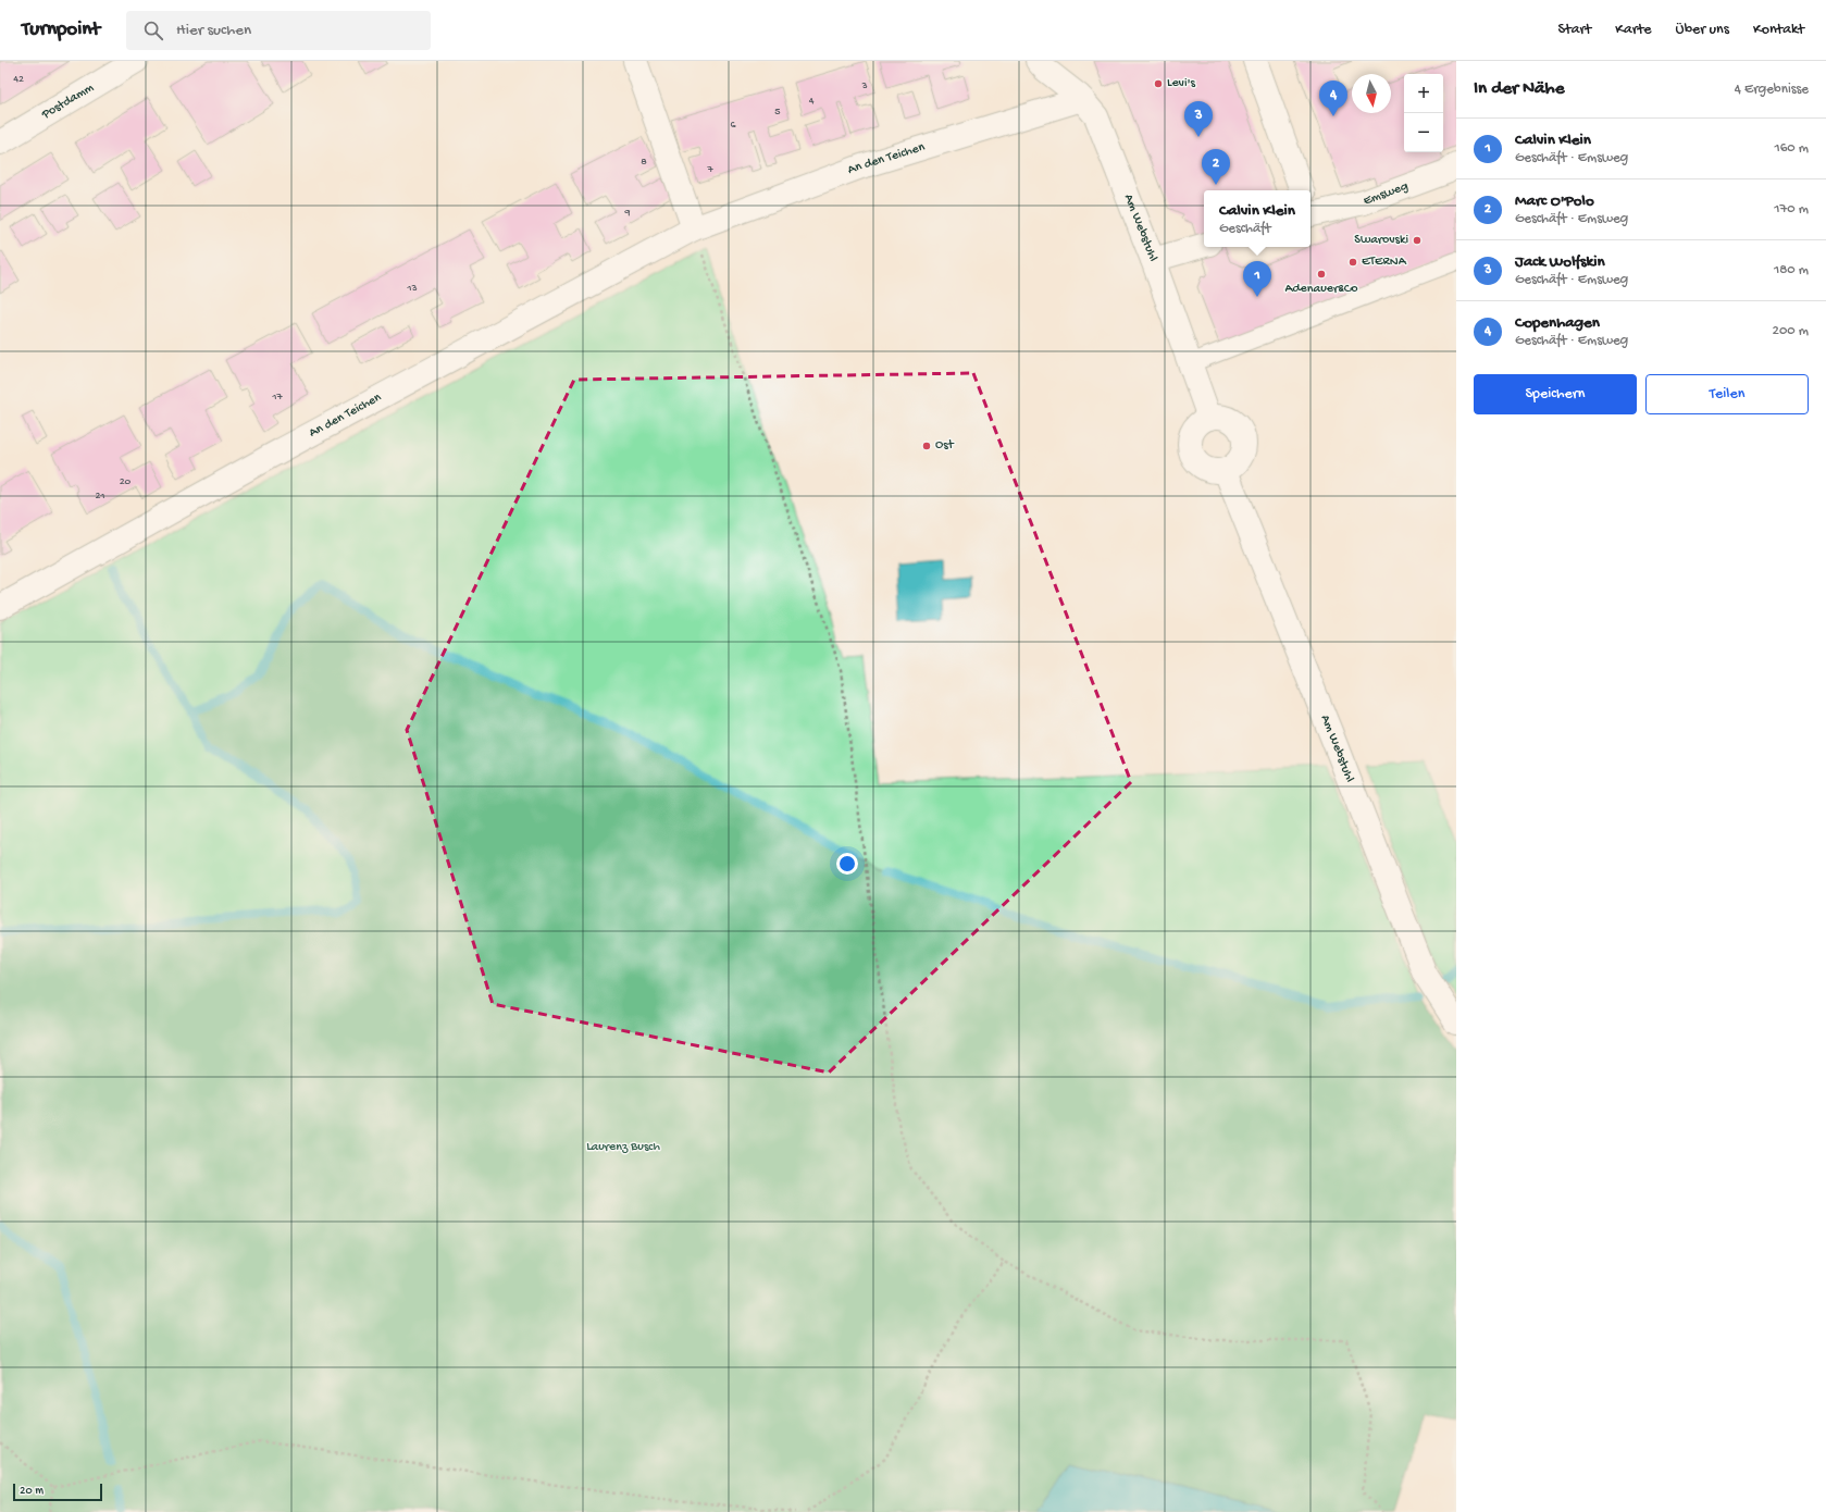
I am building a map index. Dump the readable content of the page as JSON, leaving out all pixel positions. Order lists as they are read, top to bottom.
{
  "streets": {
    "street": [
      "Postdamm",
      "An den Teichen",
      "Emsweg",
      "Am Webstuhl"
    ]
  },
  "crossings": [
    ["An den Teichen", "Am Webstuhl"]
  ],
  "parks": ["Laurenz Busch"],
  "places": [
    "Levi's",
    "Swarovski",
    "ETERNA",
    "Adenauer&Co",
    "Ost"
  ],
  "house_numbers": [
    "42",
    "3",
    "4",
    "5",
    "6",
    "8",
    "7",
    "9",
    "13",
    "17",
    "20",
    "21"
  ],
  "scale_bar": "20 m",
  "north": "bottom",
  "page": {
    "header": "Turnpoint",
    "search": "Hier suchen",
    "nav": [
      "Start",
      "Karte",
      "Über uns",
      "Kontakt"
    ],
    "heading": ["In der Nähe", "4 Ergebnisse"],
    "map_buttons": ["+", "−"],
    "pins": [
      "4",
      "3",
      "2",
      "1"
    ],
    "list": [
      {
        "mark": "1",
        "name": "Calvin Klein",
        "note": "Geschäft · Emsweg",
        "value": "160 m"
      },
      {
        "mark": "2",
        "name": "Marc O'Polo",
        "note": "Geschäft · Emsweg",
        "value": "170 m"
      },
      {
        "mark": "3",
        "name": "Jack Wolfskin",
        "note": "Geschäft · Emsweg",
        "value": "180 m"
      },
      {
        "mark": "4",
        "name": "Copenhagen",
        "note": "Geschäft · Emsweg",
        "value": "200 m"
      }
    ],
    "popup": ["Calvin Klein", "Geschäft"],
    "buttons": ["Speichern", "Teilen"],
    "scale": "20 m"
  }
}
